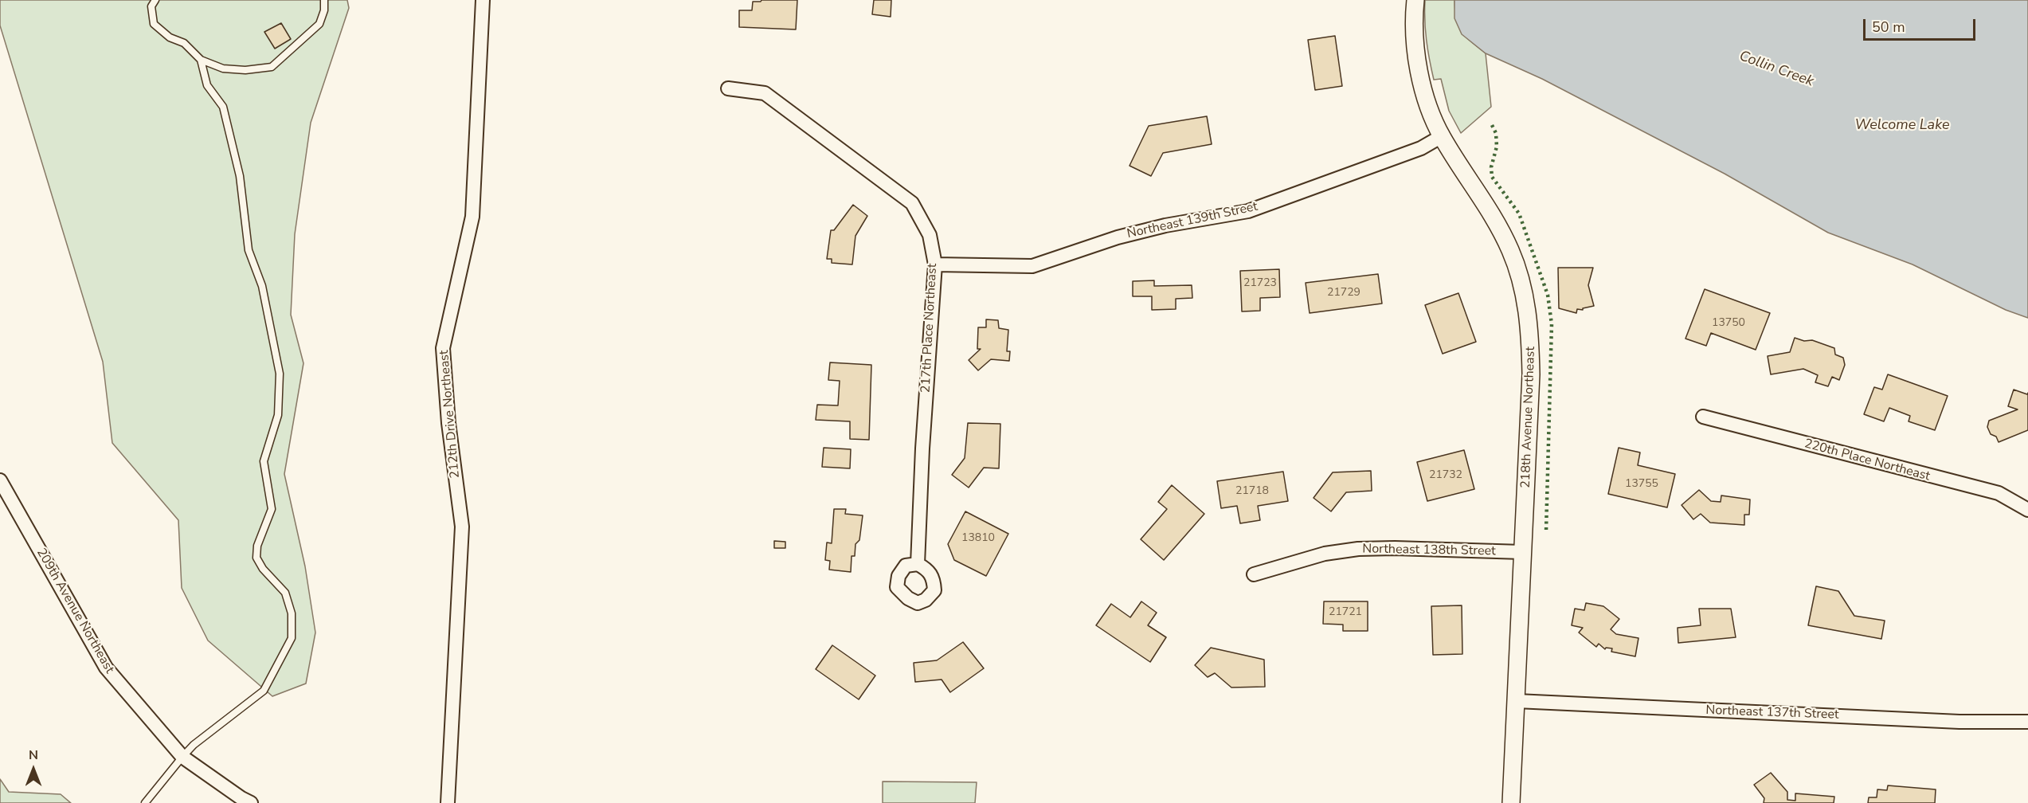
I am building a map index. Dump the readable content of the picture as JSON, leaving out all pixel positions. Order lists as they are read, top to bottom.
{
  "streets": {
    "street": [
      "Northeast 139th Street",
      "217th Place Northeast",
      "212th Drive Northeast",
      "218th Avenue Northeast",
      "220th Place Northeast",
      "Northeast 138th Street",
      "209th Avenue Northeast",
      "Northeast 137th Street"
    ]
  },
  "crossings": [
    ["Northeast 139th Street", "217th Place Northeast"],
    ["Northeast 139th Street", "218th Avenue Northeast"],
    ["218th Avenue Northeast", "Northeast 138th Street"],
    ["218th Avenue Northeast", "Northeast 137th Street"]
  ],
  "water": ["Collin Creek", "Welcome Lake"],
  "house_numbers": [
    "21723",
    "21729",
    "13750",
    "21732",
    "13755",
    "21718",
    "13810",
    "21721"
  ],
  "scale_bar": "50 m",
  "north": "top"
}
